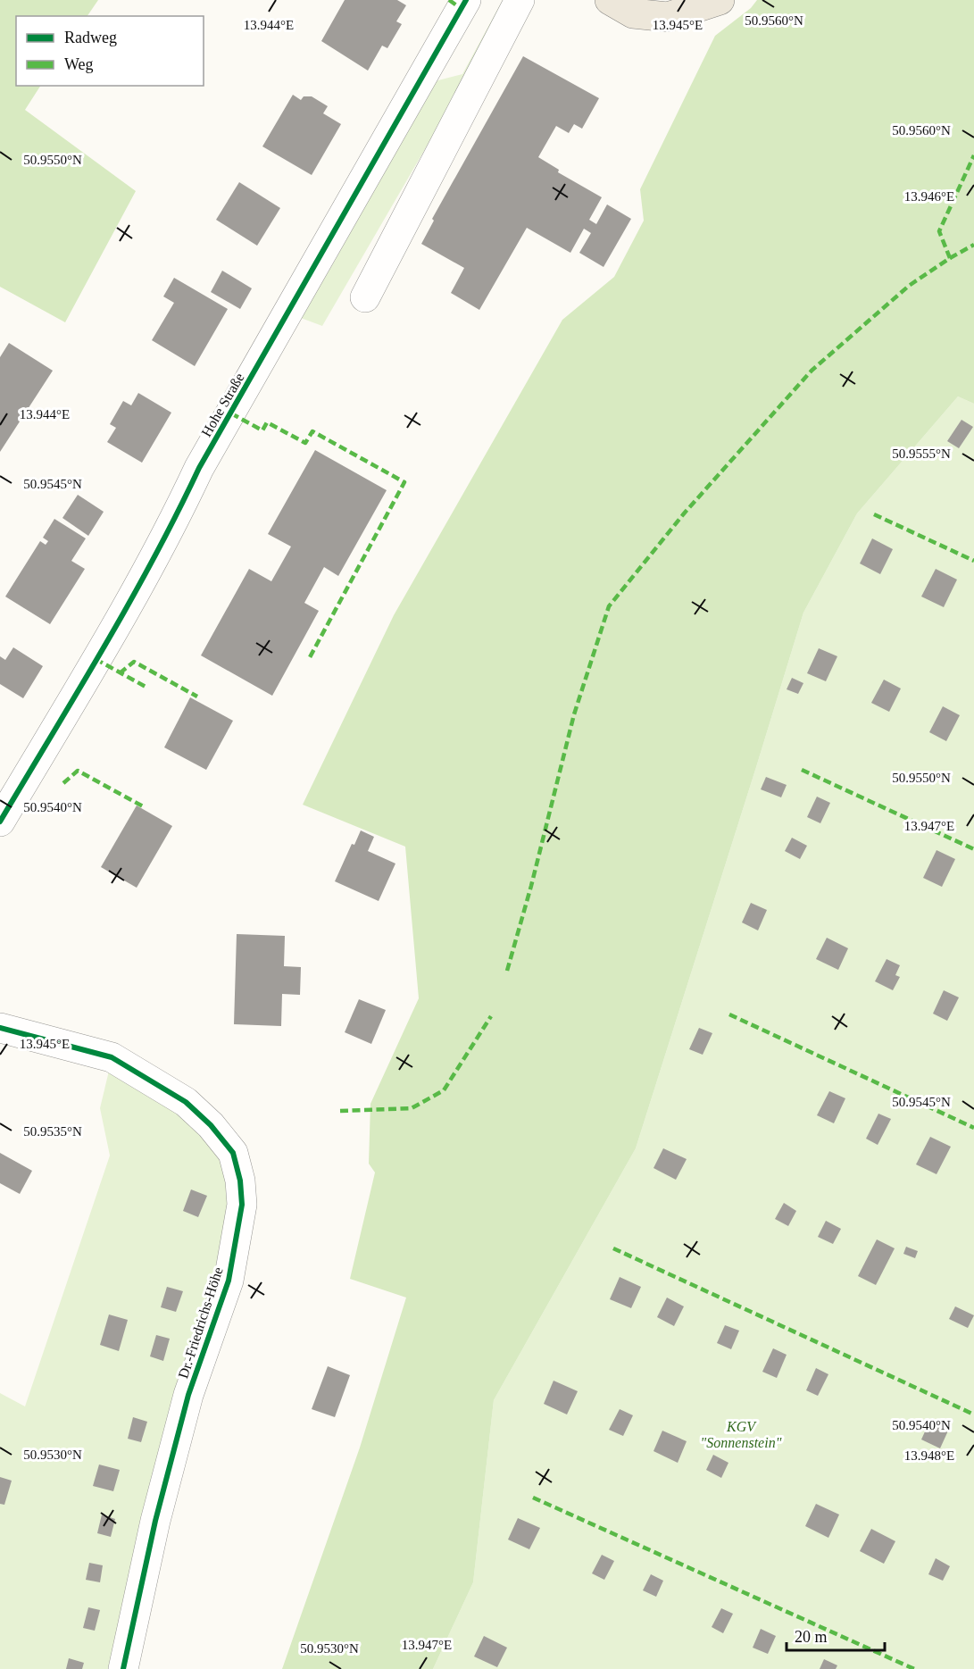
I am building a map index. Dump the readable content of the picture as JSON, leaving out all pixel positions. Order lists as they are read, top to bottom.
{
  "streets": {
    "street": ["Hohe Straße", "Dr.-Friedrichs-Höhe"]
  },
  "parks": ["KGV \"Sonnenstein\""],
  "legend": ["Radweg", "Weg"],
  "scale_bar": "20 m",
  "coordinates": [
    "50.9560°N",
    "13.944°E",
    "13.945°E",
    "50.9550°N",
    "13.946°E",
    "50.9555°N",
    "50.9545°N",
    "50.9540°N",
    "13.947°E",
    "50.9535°N",
    "50.9530°N",
    "13.948°E"
  ]
}
